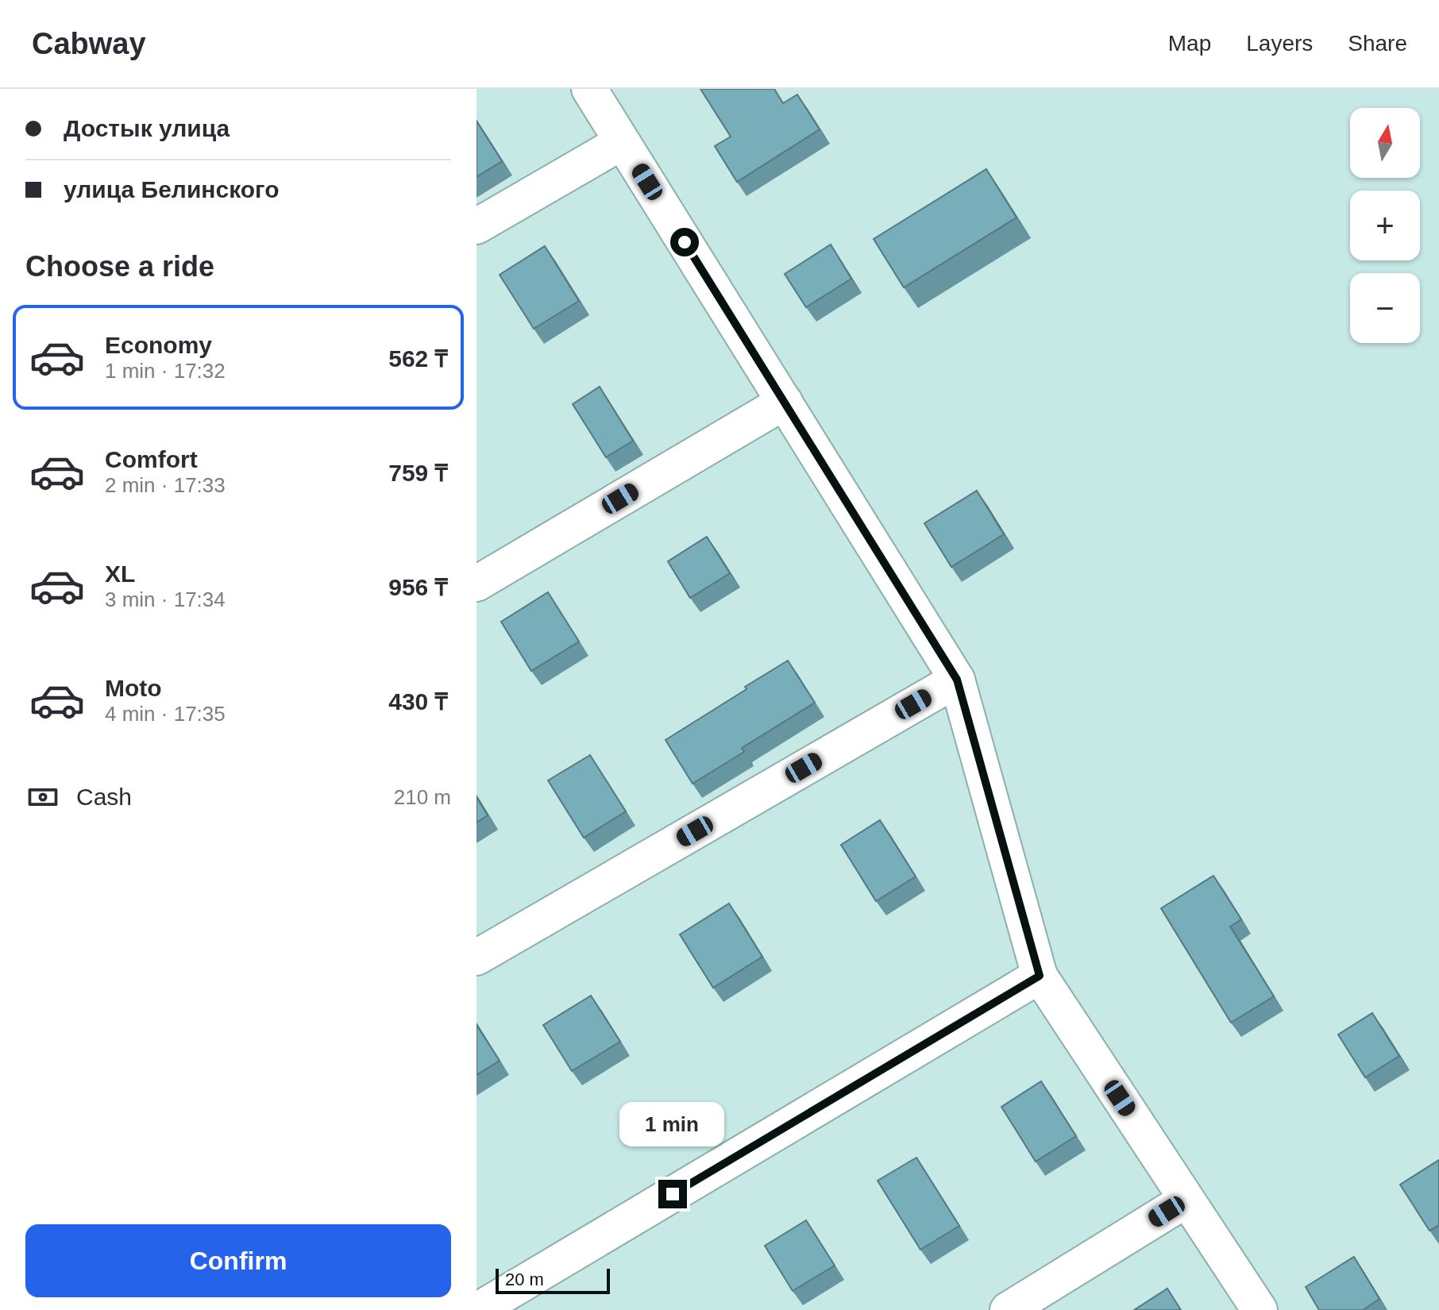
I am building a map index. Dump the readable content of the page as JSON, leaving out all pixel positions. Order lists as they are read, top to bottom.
{
  "scale_bar": "20 m",
  "north": "top",
  "page": {
    "header": "Cabway",
    "nav": ["Map", "Layers", "Share"],
    "banner": ["Достык улица", "улица Белинского"],
    "map_buttons": ["+", "−"],
    "heading": "Choose a ride",
    "list": [
      {
        "name": "Economy",
        "note": "1 min · 17:32",
        "value": "562 ₸"
      },
      {
        "name": "Comfort",
        "note": "2 min · 17:33",
        "value": "759 ₸"
      },
      {
        "name": "XL",
        "note": "3 min · 17:34",
        "value": "956 ₸"
      },
      {
        "name": "Moto",
        "note": "4 min · 17:35",
        "value": "430 ₸"
      }
    ],
    "pay": ["Cash", "210 m"],
    "bubble": "1 min",
    "buttons": "Confirm",
    "scale": "20 m"
  }
}
